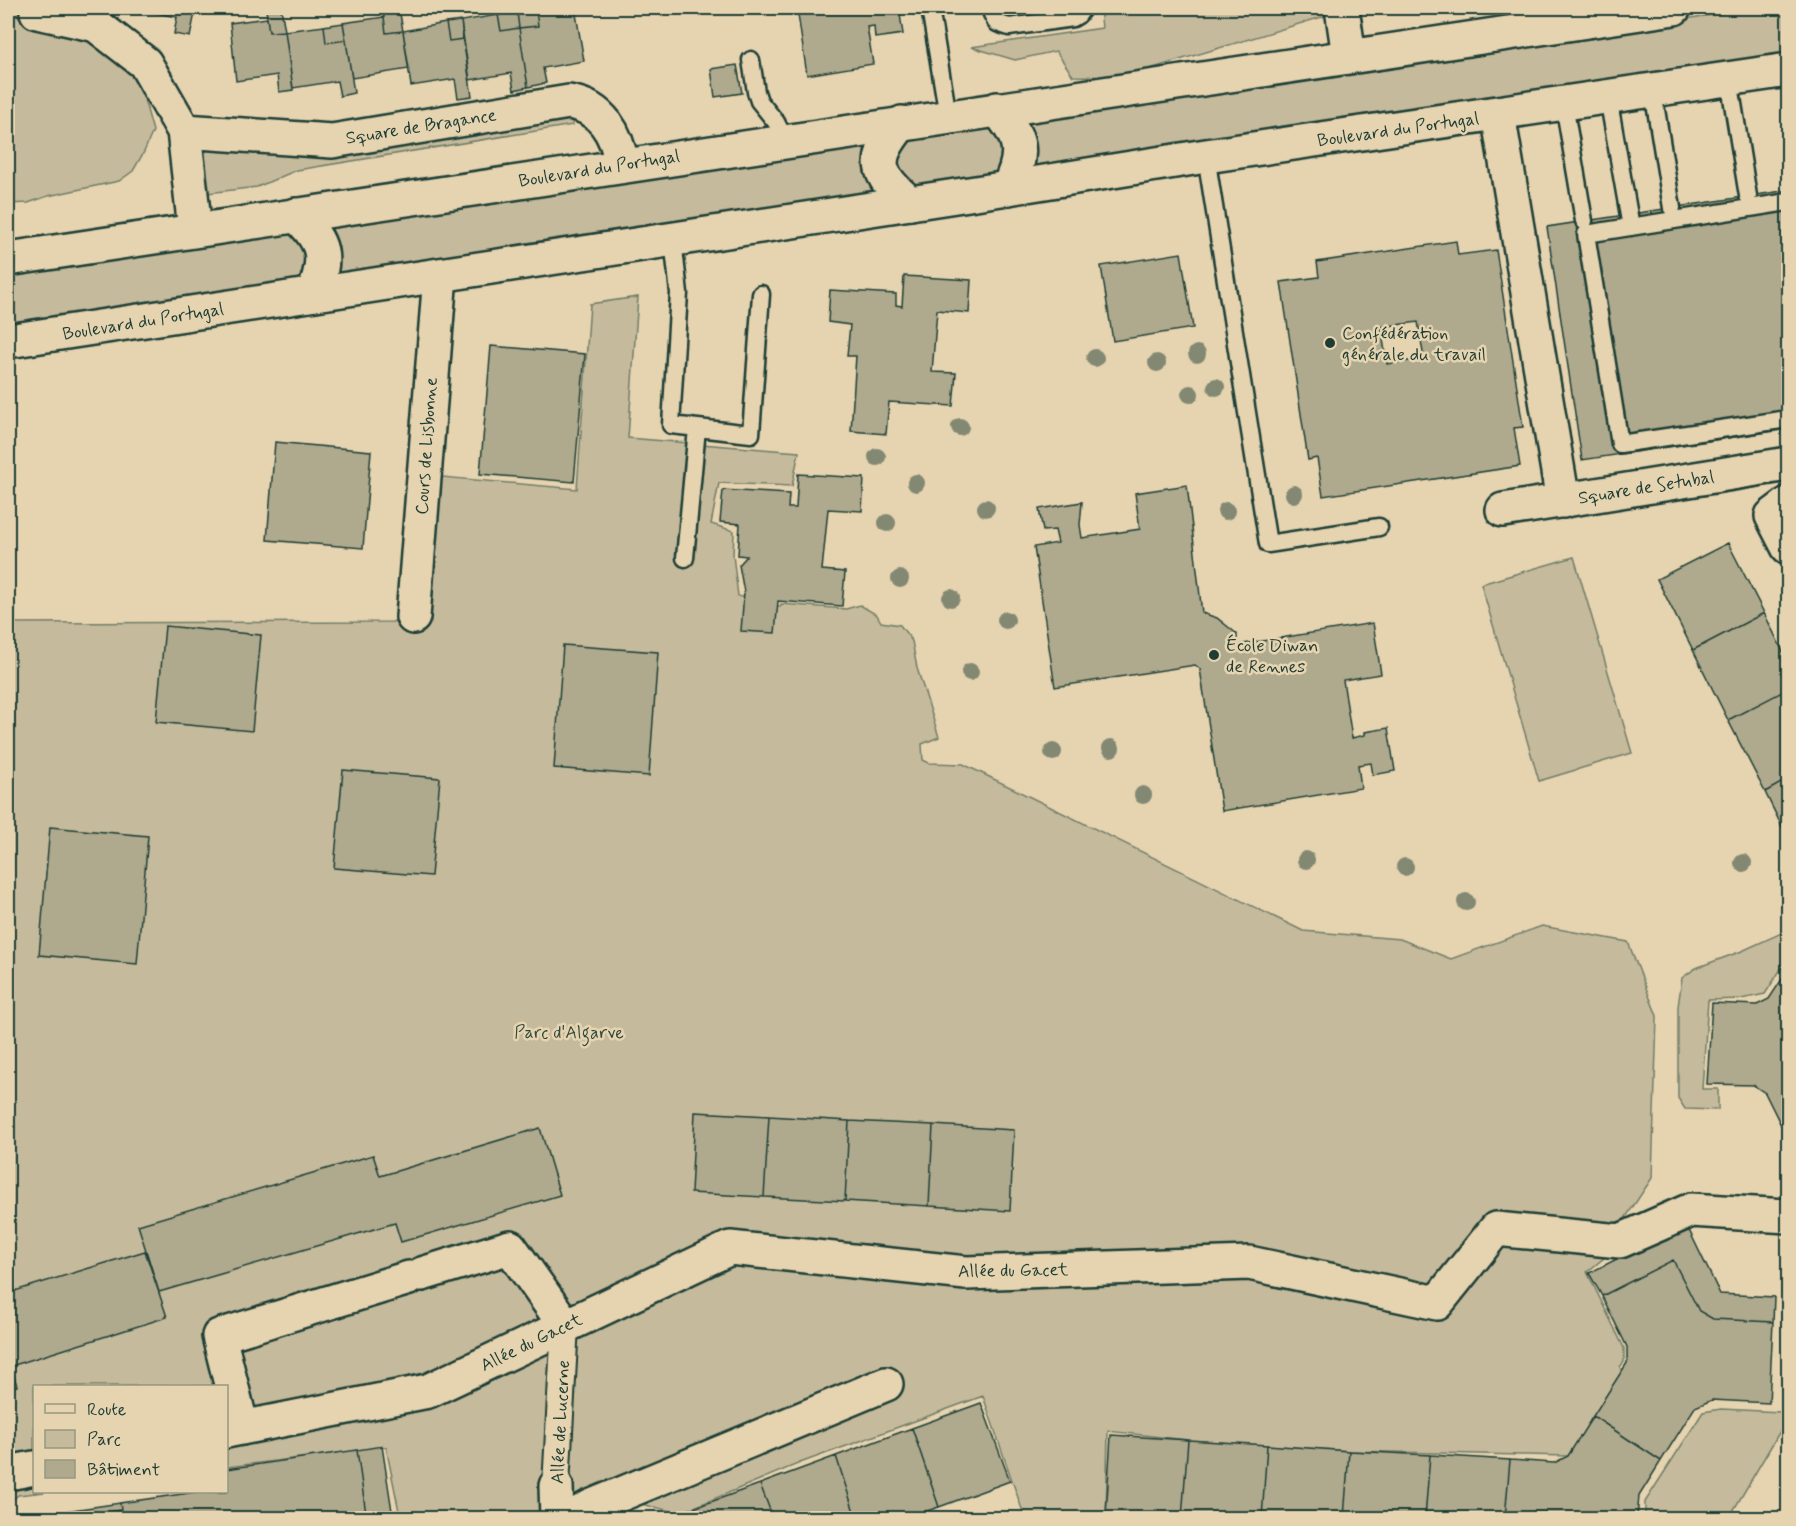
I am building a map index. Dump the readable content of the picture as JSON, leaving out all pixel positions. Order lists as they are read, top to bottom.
{
  "streets": {
    "street": [
      "Square de Bragance",
      "Boulevard du Portugal",
      "Cours de Lisbonne",
      "Square de Setubal",
      "Allée du Gacet",
      "Allée de Lucerne"
    ]
  },
  "crossings": [
    ["Square de Bragance", "Boulevard du Portugal"],
    ["Boulevard du Portugal", "Cours de Lisbonne"],
    ["Allée du Gacet", "Allée de Lucerne"]
  ],
  "parks": ["Parc d'Algarve"],
  "places": ["Confédération générale du travail", "École Diwan de Rennes"],
  "legend": ["Route", "Parc", "Bâtiment"]
}
